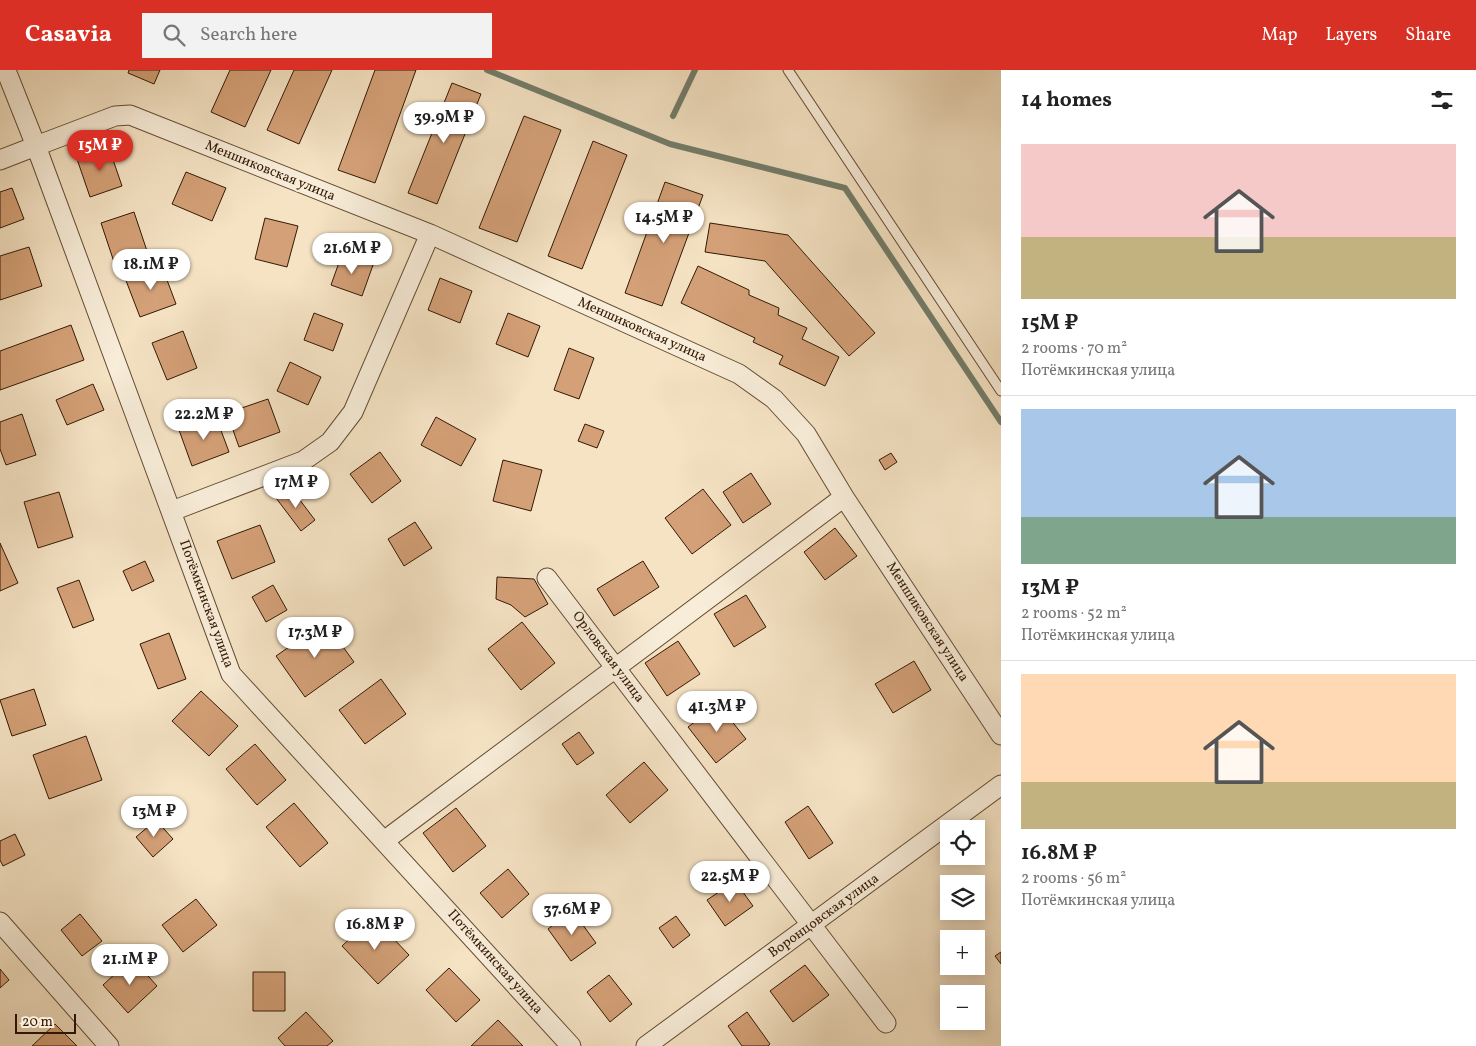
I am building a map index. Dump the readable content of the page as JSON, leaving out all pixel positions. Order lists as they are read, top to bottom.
{
  "streets": {
    "street": [
      "Меншиковская улица",
      "Потёмкинская улица",
      "Орловская улица",
      "Воронцовская улица"
    ]
  },
  "crossings": [
    ["Меншиковская улица", "Потёмкинская улица"],
    ["Орловская улица", "Воронцовская улица"]
  ],
  "scale_bar": "20 m",
  "page": {
    "header": "Casavia",
    "search": "Search here",
    "nav": ["Map", "Layers", "Share"],
    "heading": "14 homes",
    "price": [
      "39.9M ₽",
      "15M ₽",
      "14.5M ₽",
      "21.6M ₽",
      "18.1M ₽",
      "22.2M ₽",
      "17M ₽",
      "17.3M ₽",
      "41.3M ₽",
      "13M ₽",
      "22.5M ₽",
      "37.6M ₽",
      "16.8M ₽",
      "21.1M ₽"
    ],
    "list": [
      {
        "name": "15M ₽",
        "note": "2 rooms · 70 m² · Потёмкинская улица"
      },
      {
        "name": "13M ₽",
        "note": "2 rooms · 52 m² · Потёмкинская улица"
      },
      {
        "name": "16.8M ₽",
        "note": "2 rooms · 56 m² · Потёмкинская улица"
      }
    ],
    "map_buttons": ["+", "−"],
    "scale": "20 m"
  }
}
